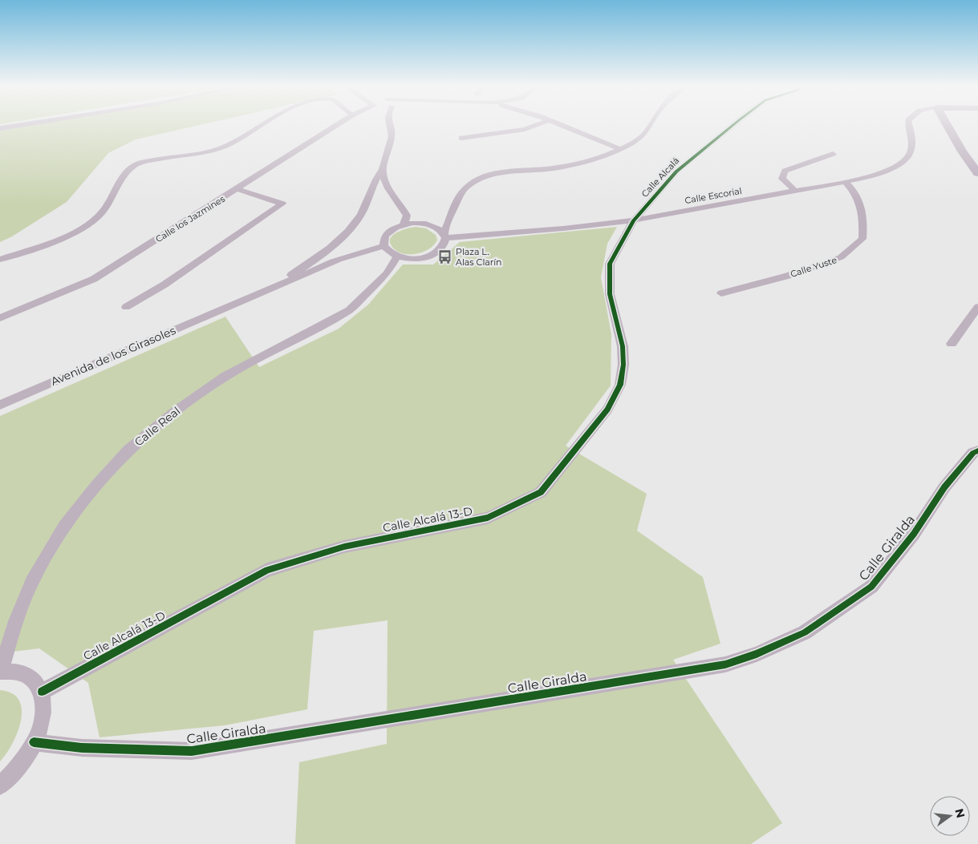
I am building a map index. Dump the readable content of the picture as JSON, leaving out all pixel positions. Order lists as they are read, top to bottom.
{
  "streets": {
    "street": [
      "Calle Alcalá",
      "Calle Escorial",
      "Calle los Jazmines",
      "Calle Yuste",
      "Avenida de los Girasoles",
      "Calle Real",
      "Calle Alcalá 13-D",
      "Calle Giralda"
    ]
  },
  "crossings": [
    ["Calle Alcalá", "Calle Escorial"],
    ["Calle Alcalá", "Calle Alcalá 13-D"],
    ["Calle Escorial", "Calle Yuste"],
    ["Calle Escorial", "Avenida de los Girasoles"],
    ["Calle Escorial", "Calle Real"],
    ["Calle Escorial", "Calle Alcalá 13-D"],
    ["Avenida de los Girasoles", "Calle Real"]
  ],
  "places": {
    "bus stop": ["Plaza L. Alas Clarín"]
  },
  "north": "right"
}
